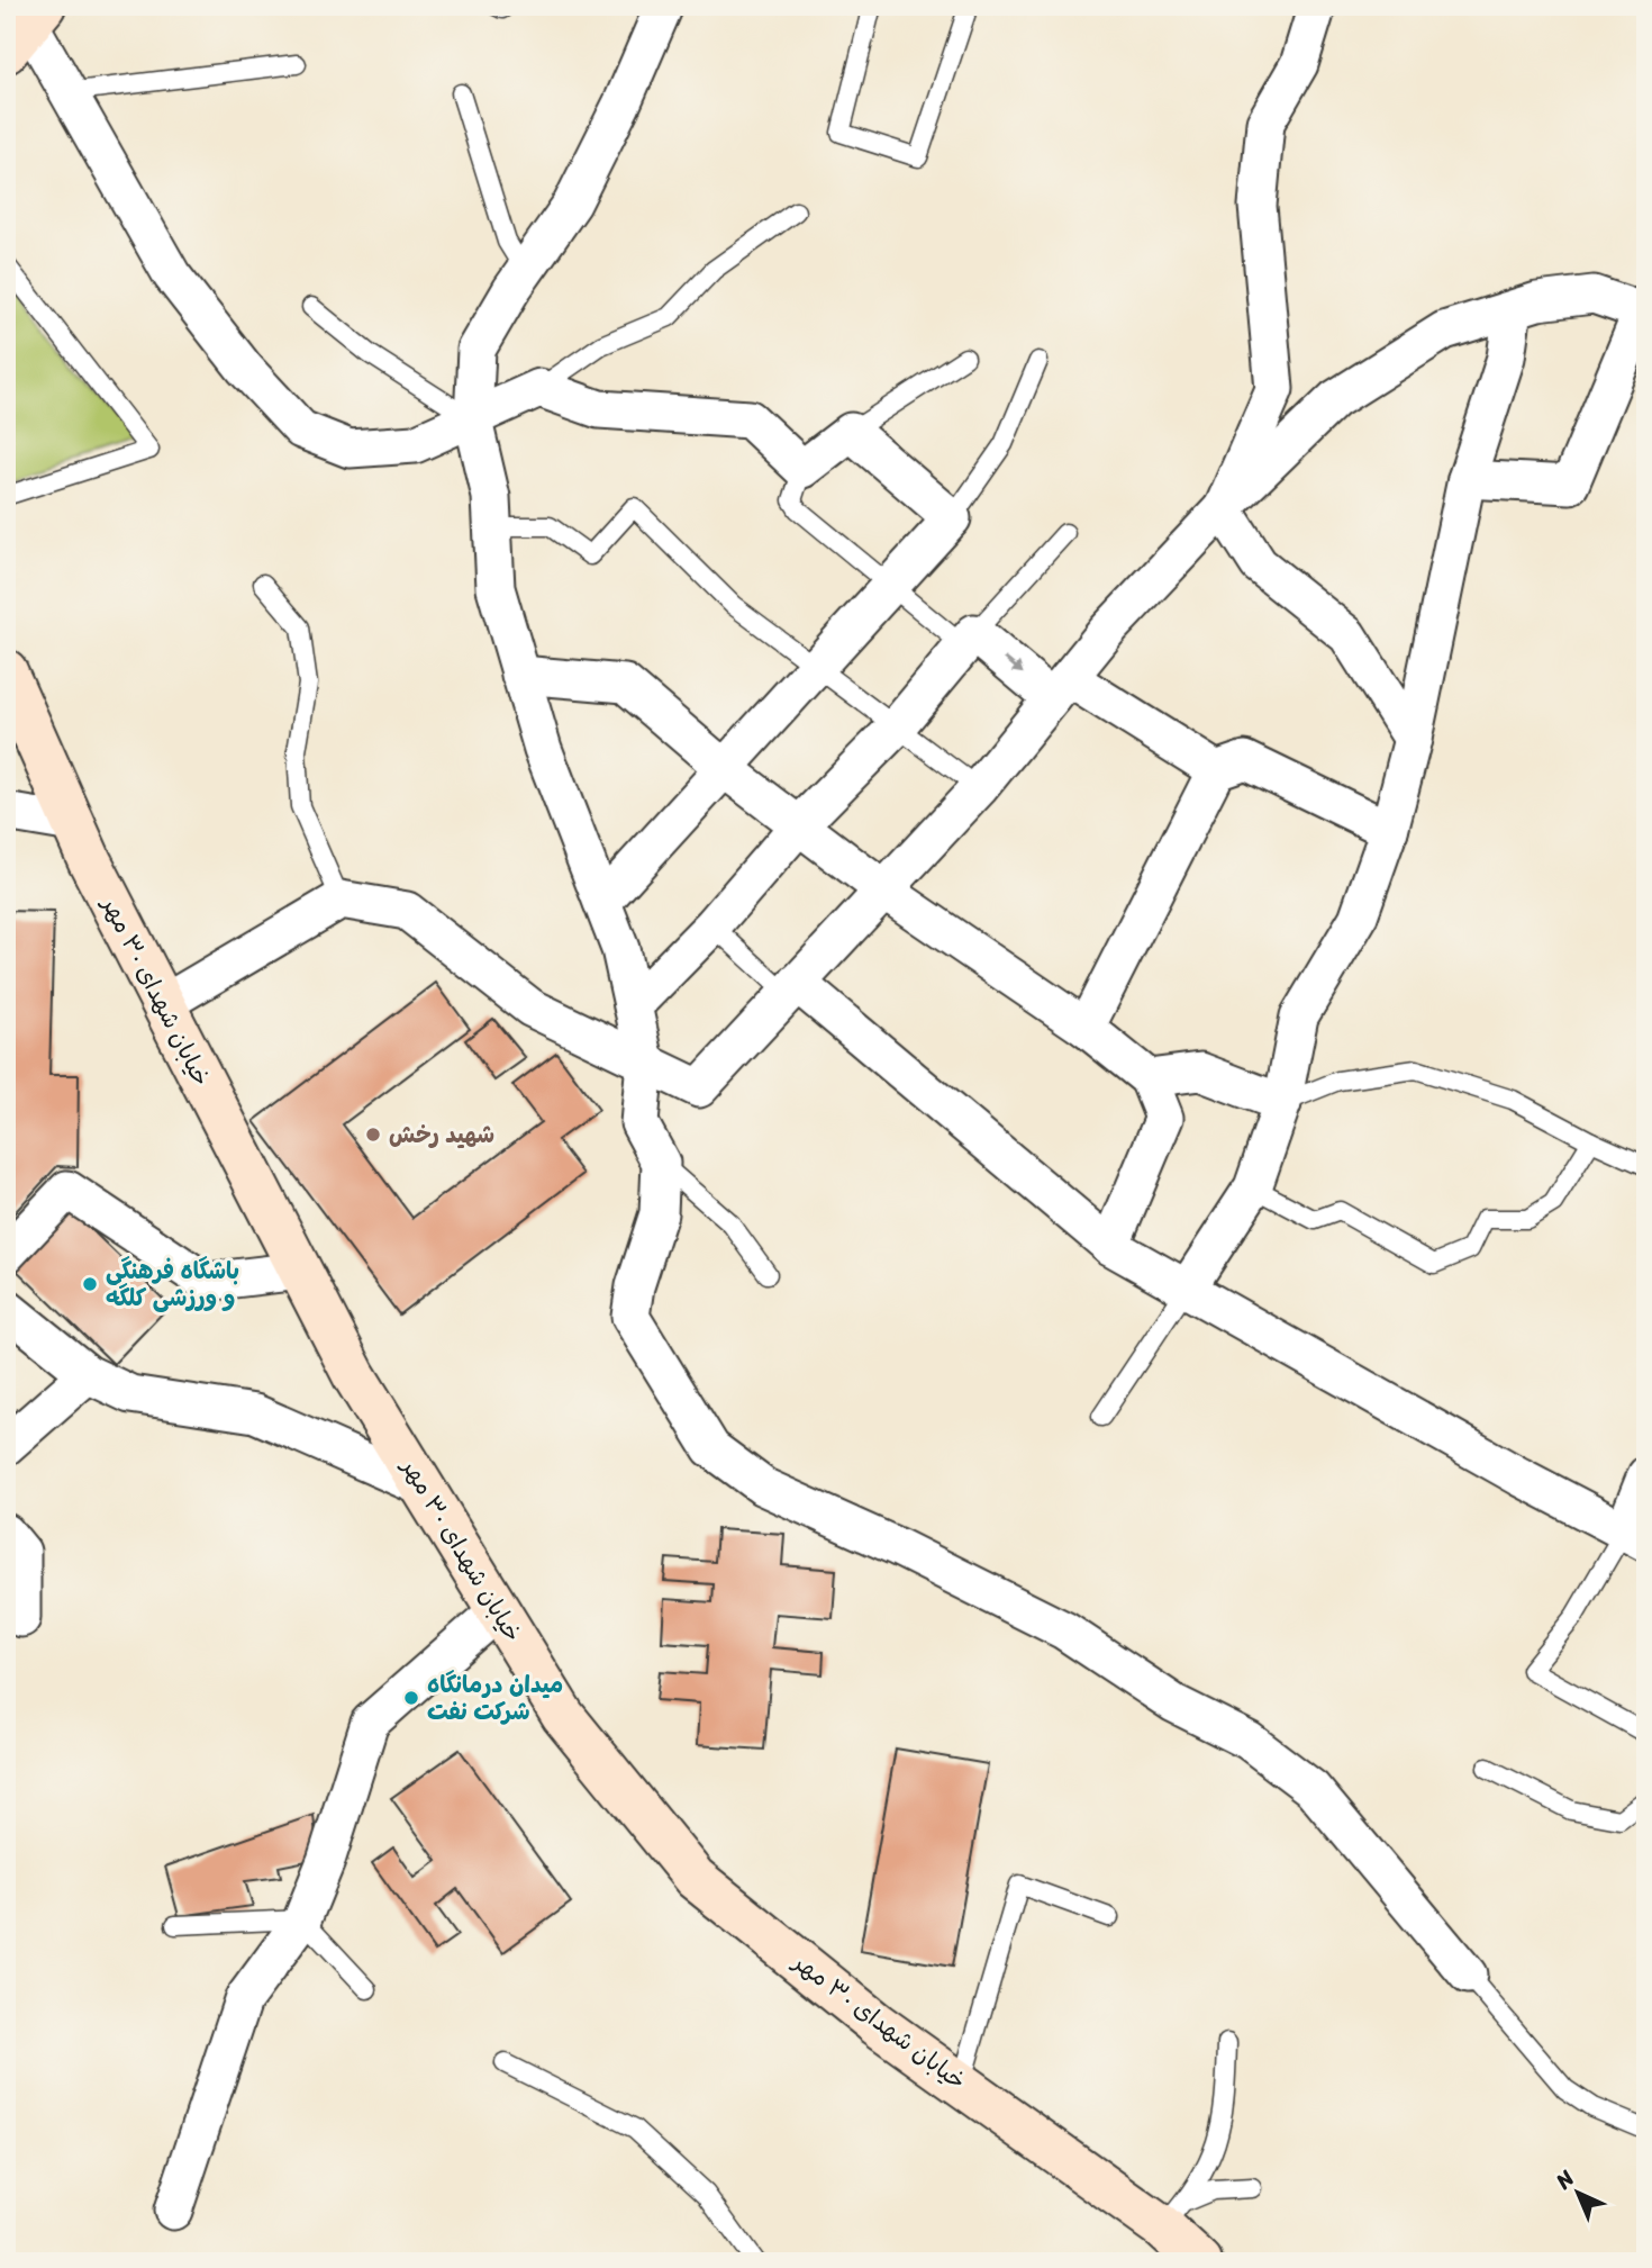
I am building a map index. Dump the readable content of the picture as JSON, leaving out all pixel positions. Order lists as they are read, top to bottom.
{
  "streets": {
    "main road": ["خیابان شهدای ۳۰ مهر"]
  },
  "places": ["شهید رخش", "باشگاه فرهنگی و ورزشی کلگه", "میدان درمانگاه شرکت نفت"],
  "north": "top left"
}
